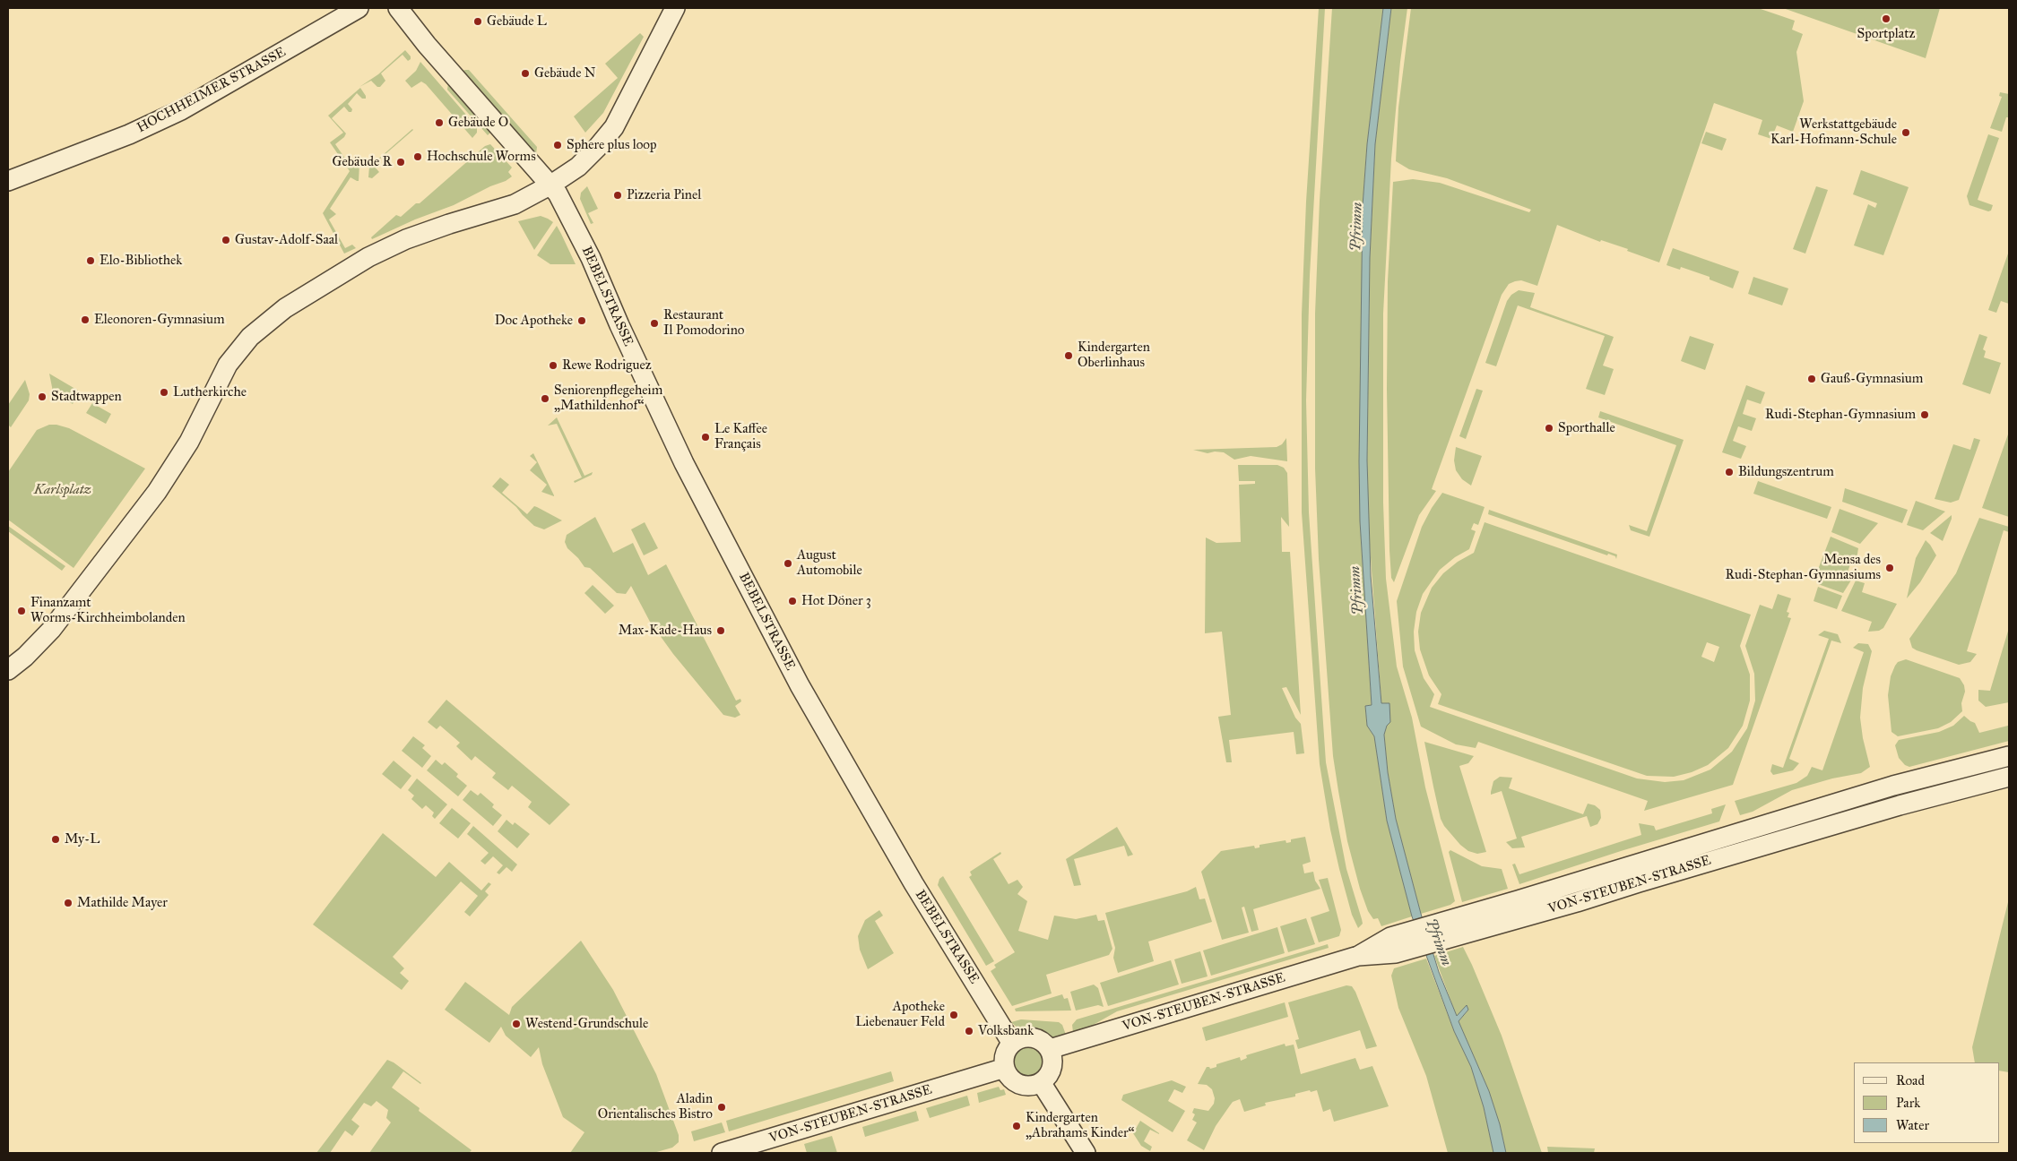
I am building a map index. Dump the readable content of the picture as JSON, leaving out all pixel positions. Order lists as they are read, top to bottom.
{
  "streets": {
    "street": ["HOCHHEIMER STRASSE", "BEBELSTRASSE", "VON-STEUBEN-STRASSE"]
  },
  "crossings": [
    ["BEBELSTRASSE", "VON-STEUBEN-STRASSE"]
  ],
  "water": ["Pfrimm"],
  "parks": ["Karlsplatz"],
  "places": [
    "Sportplatz",
    "Gebäude L",
    "Gebäude N",
    "Gebäude O",
    "Werkstattgebäude Karl-Hofmann-Schule",
    "Sphere plus loop",
    "Hochschule Worms",
    "Gebäude R",
    "Pizzeria Pinel",
    "Gustav-Adolf-Saal",
    "Elo-Bibliothek",
    "Eleonoren-Gymnasium",
    "Doc Apotheke",
    "Restaurant Il Pomodorino",
    "Kindergarten Oberlinhaus",
    "Rewe Rodriguez",
    "Gauß-Gymnasium",
    "Lutherkirche",
    "Stadtwappen",
    "Seniorenpflegeheim „Mathildenhof“",
    "Rudi-Stephan-Gymnasium",
    "Sporthalle",
    "Le Kaffee Français",
    "Bildungszentrum",
    "August Automobile",
    "Mensa des Rudi-Stephan-Gymnasiums",
    "Hot Döner 3",
    "Finanzamt Worms-Kirchheimbolanden",
    "Max-Kade-Haus",
    "My-L",
    "Mathilde Mayer",
    "Apotheke Liebenauer Feld",
    "Westend-Grundschule",
    "Volksbank",
    "Aladin Orientalisches Bistro",
    "Kindergarten „Abrahams Kinder“"
  ],
  "legend": ["Road", "Park", "Water"]
}
